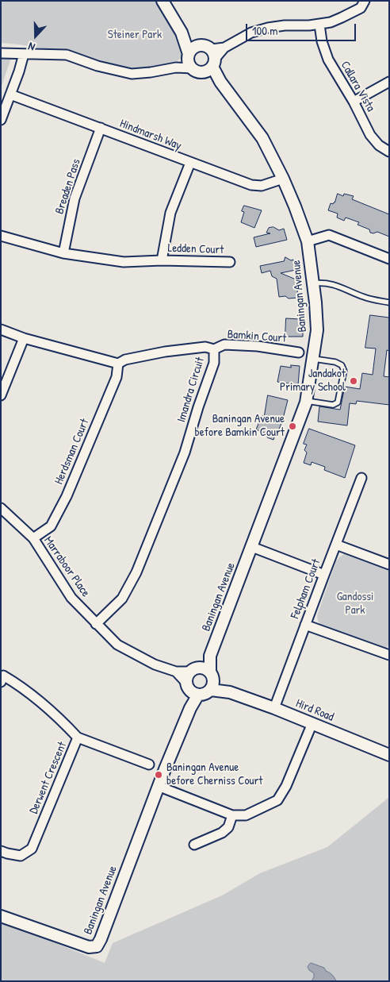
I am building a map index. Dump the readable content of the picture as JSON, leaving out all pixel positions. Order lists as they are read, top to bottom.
{
  "streets": {
    "street": [
      "Callara Vista",
      "Hindmarsh Way",
      "Breaden Pass",
      "Ledden Court",
      "Baningan Avenue",
      "Bamkin Court",
      "Imandra Circuit",
      "Herdsman Court",
      "Marraboor Place",
      "Felpham Court",
      "Hird Road",
      "Derwent Crescent"
    ]
  },
  "crossings": [
    ["Hindmarsh Way", "Breaden Pass"],
    ["Hindmarsh Way", "Baningan Avenue"],
    ["Breaden Pass", "Ledden Court"],
    ["Baningan Avenue", "Marraboor Place"],
    ["Baningan Avenue", "Hird Road"],
    ["Bamkin Court", "Imandra Circuit"],
    ["Imandra Circuit", "Herdsman Court"],
    ["Imandra Circuit", "Marraboor Place"],
    ["Herdsman Court", "Marraboor Place"],
    ["Marraboor Place", "Hird Road"],
    ["Felpham Court", "Hird Road"]
  ],
  "parks": ["Steiner Park", "Gandossi Park"],
  "places": ["Jandakot Primary School", "Baningan Avenue before Bamkin Court", "Baningan Avenue before Cherniss Court"],
  "scale_bar": "100 m",
  "north": "bottom"
}
